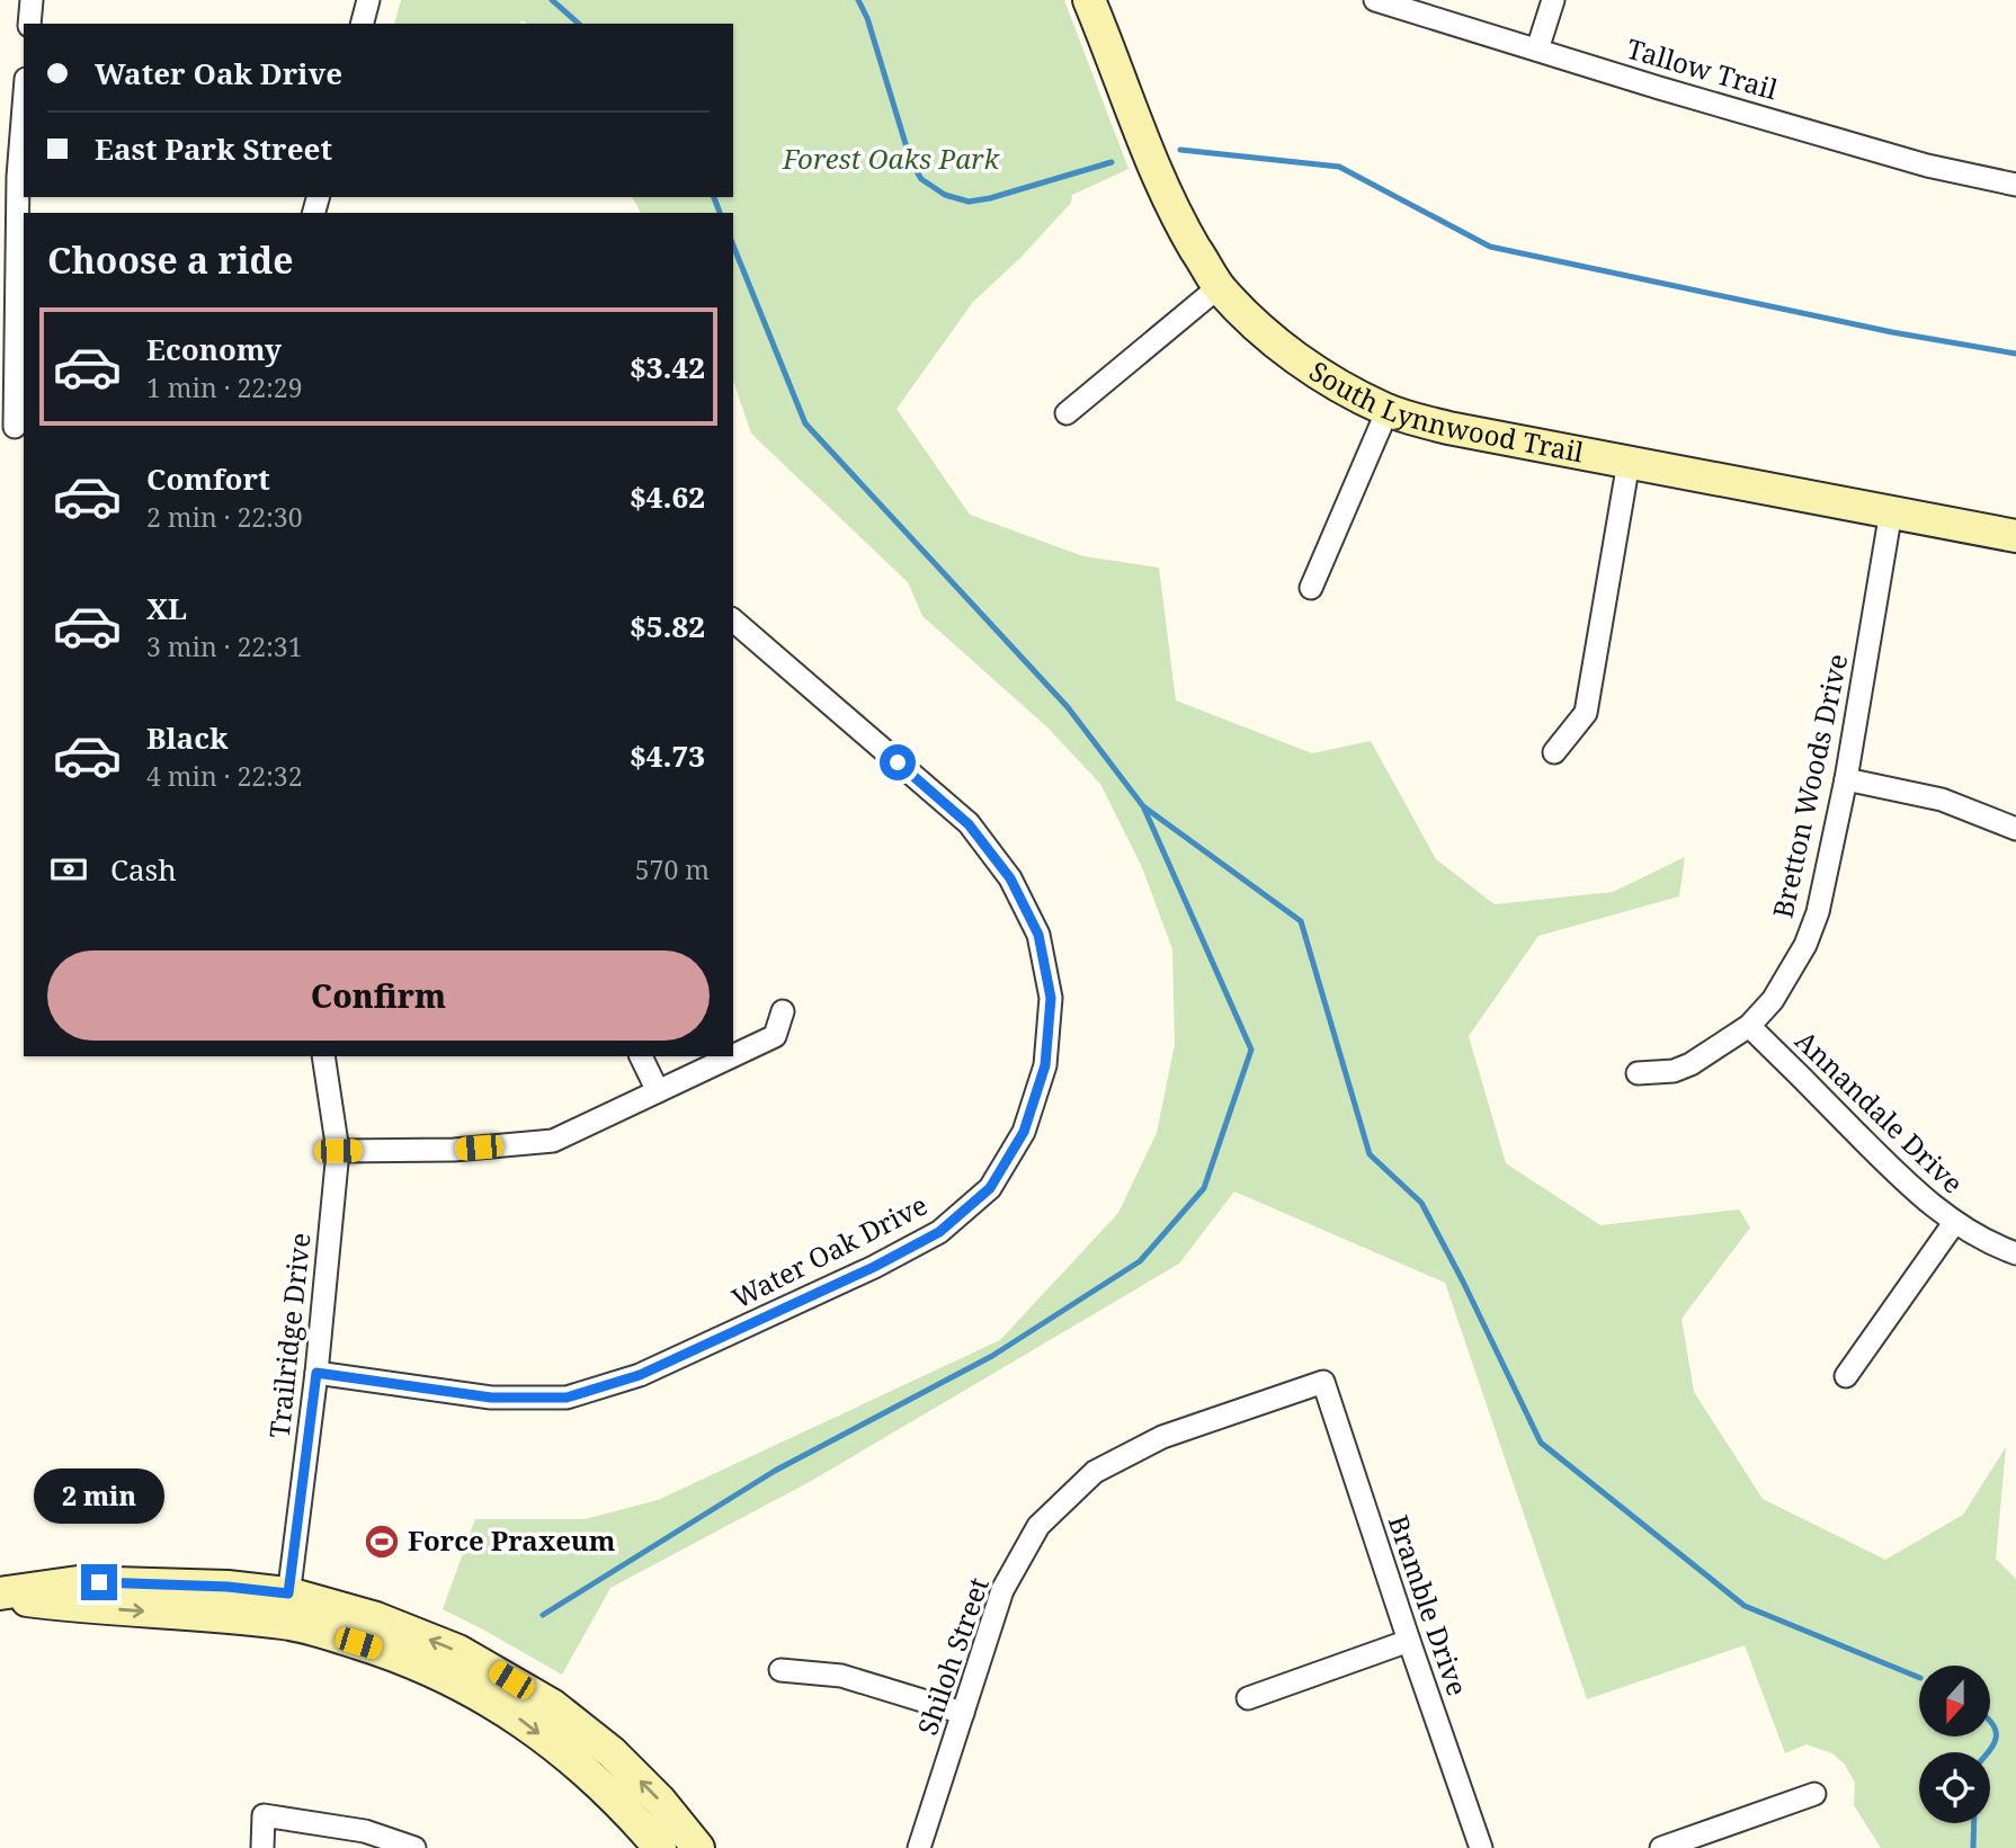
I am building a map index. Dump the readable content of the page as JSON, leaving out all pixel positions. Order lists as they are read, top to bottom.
{
  "streets": {
    "street": [
      "Tallow Trail",
      "South Lynnwood Trail",
      "Bretton Woods Drive",
      "Annandale Drive",
      "Water Oak Drive",
      "Trailridge Drive",
      "Bramble Drive",
      "Shiloh Street"
    ]
  },
  "crossings": [
    ["South Lynnwood Trail", "Bretton Woods Drive"],
    ["Bretton Woods Drive", "Annandale Drive"],
    ["Water Oak Drive", "Trailridge Drive"],
    ["Bramble Drive", "Shiloh Street"]
  ],
  "parks": ["Forest Oaks Park"],
  "places": {
    "sports": ["Force Praxeum"]
  },
  "north": "bottom",
  "page": {
    "banner": ["Water Oak Drive", "East Park Street"],
    "heading": "Choose a ride",
    "list": [
      {
        "name": "Economy",
        "note": "1 min · 22:29",
        "value": "$3.42"
      },
      {
        "name": "Comfort",
        "note": "2 min · 22:30",
        "value": "$4.62"
      },
      {
        "name": "XL",
        "note": "3 min · 22:31",
        "value": "$5.82"
      },
      {
        "name": "Black",
        "note": "4 min · 22:32",
        "value": "$4.73"
      }
    ],
    "pay": ["Cash", "570 m"],
    "buttons": "Confirm",
    "bubble": "2 min"
  }
}
